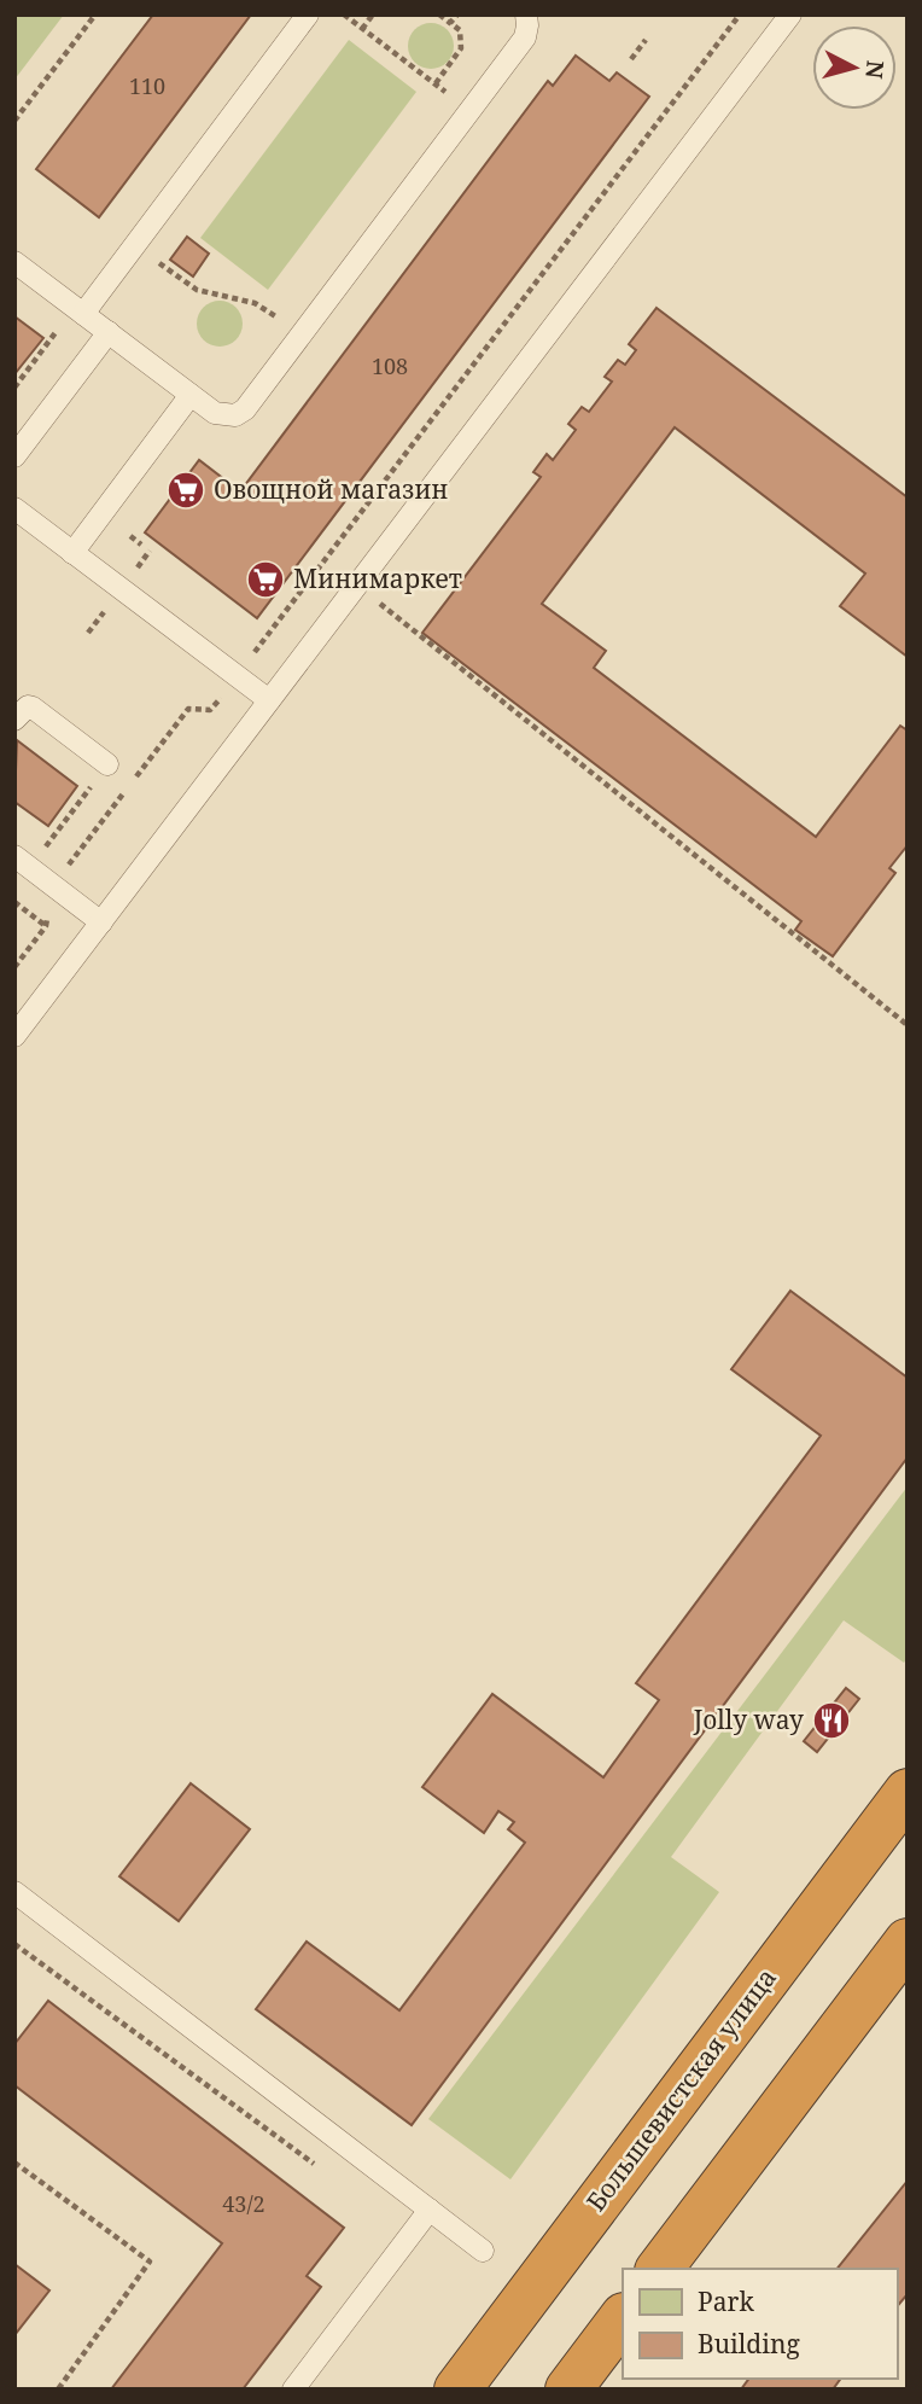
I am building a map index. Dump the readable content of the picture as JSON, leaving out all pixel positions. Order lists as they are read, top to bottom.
{
  "streets": {
    "highway": ["Большевистская улица"]
  },
  "places": {
    "supermarket": ["Овощной магазин", "Минимаркет"],
    "restaurant": ["Jolly way"]
  },
  "house_numbers": ["110", "108", "43/2"],
  "legend": ["Park", "Building"],
  "north": "right"
}
